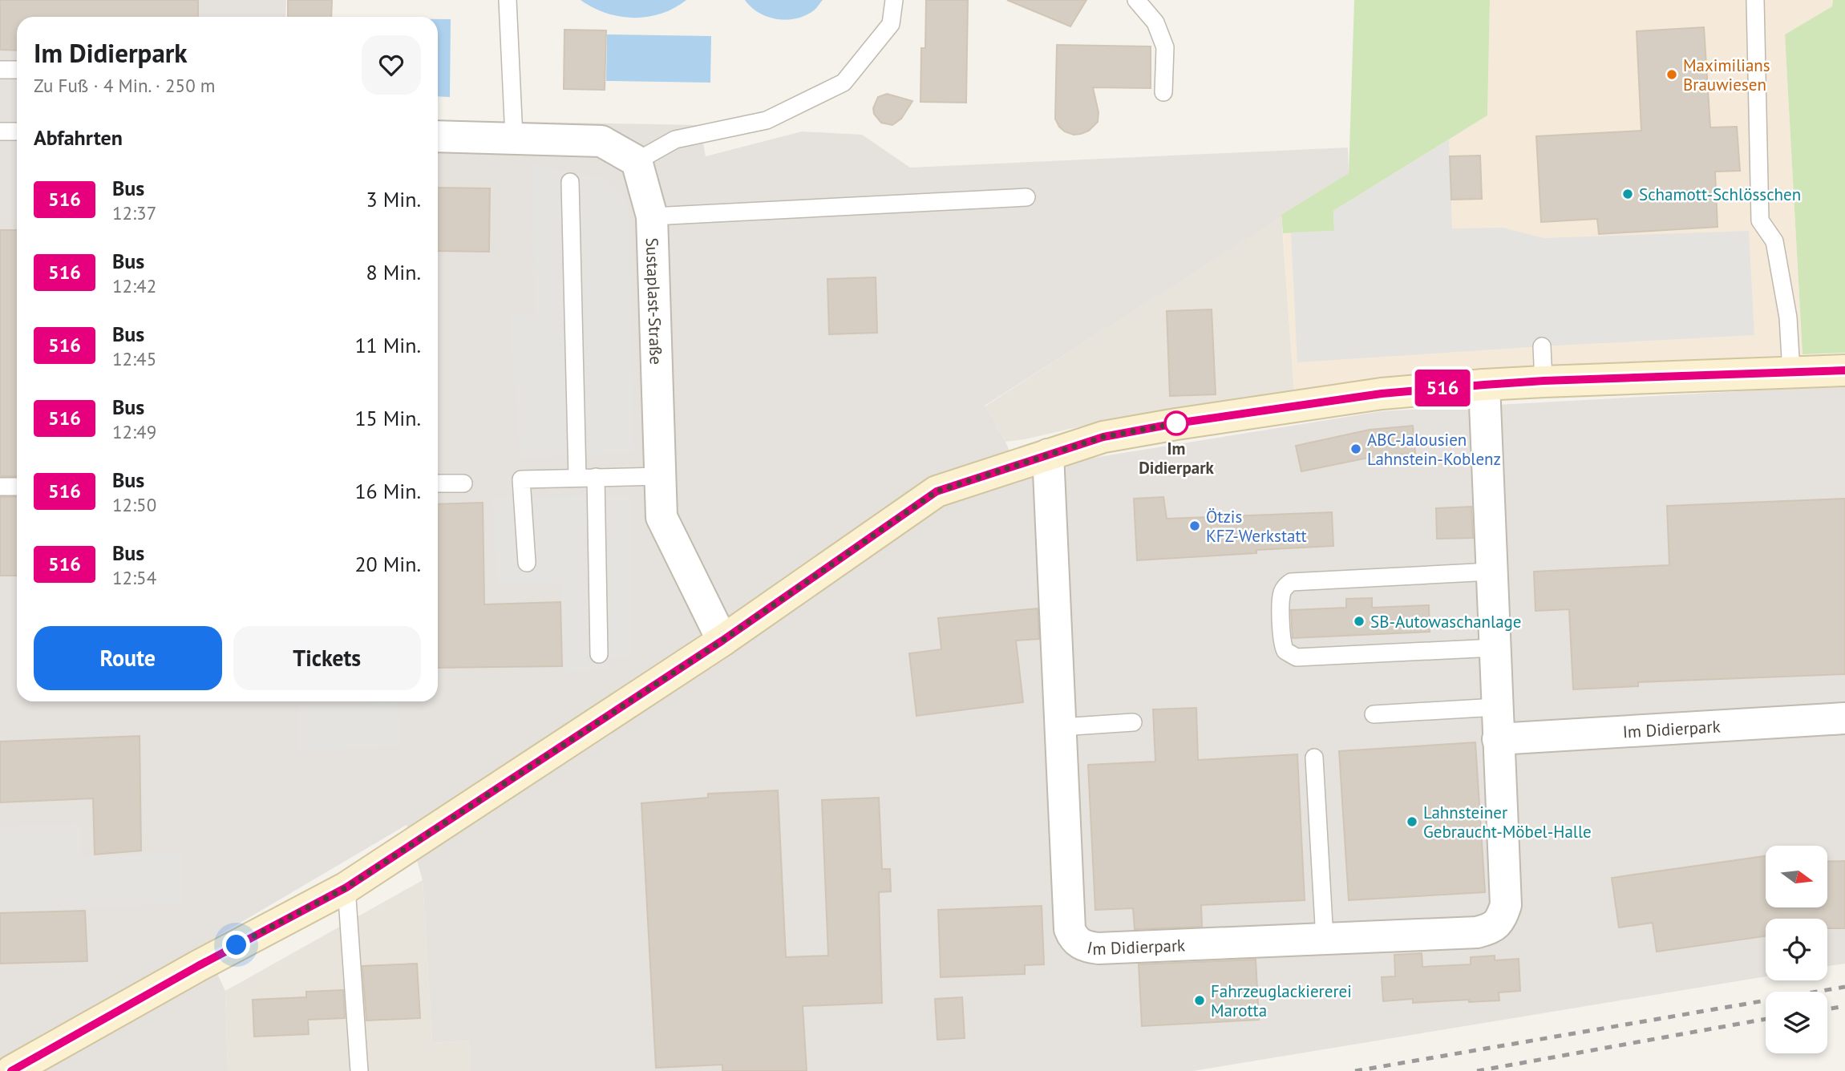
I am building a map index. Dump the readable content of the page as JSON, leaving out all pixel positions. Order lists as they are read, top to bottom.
{
  "streets": {
    "street": ["Sustaplast-Straße", "Im Didierpark"]
  },
  "places": [
    "Maximilians Brauwiesen",
    "Schamott-Schlösschen",
    "Im Didierpark",
    "ABC-Jalousien Lahnstein-Koblenz",
    "Ötzis KFZ-Werkstatt",
    "SB-Autowaschanlage",
    "Lahnsteiner Gebraucht-Möbel-Halle",
    "Fahrzeuglackiererei Marotta"
  ],
  "lines": ["bus line 516"],
  "north": "right",
  "page": {
    "on_map": "516",
    "heading": [
      ["Im Didierpark", "Zu Fuß · 4 Min. · 250 m"],
      "Abfahrten"
    ],
    "list": [
      {
        "mark": "516",
        "name": "Bus",
        "note": "12:37",
        "value": "3 Min."
      },
      {
        "mark": "516",
        "name": "Bus",
        "note": "12:42",
        "value": "8 Min."
      },
      {
        "mark": "516",
        "name": "Bus",
        "note": "12:45",
        "value": "11 Min."
      },
      {
        "mark": "516",
        "name": "Bus",
        "note": "12:49",
        "value": "15 Min."
      },
      {
        "mark": "516",
        "name": "Bus",
        "note": "12:50",
        "value": "16 Min."
      },
      {
        "mark": "516",
        "name": "Bus",
        "note": "12:54",
        "value": "20 Min."
      }
    ],
    "buttons": ["Route", "Tickets"]
  }
}
